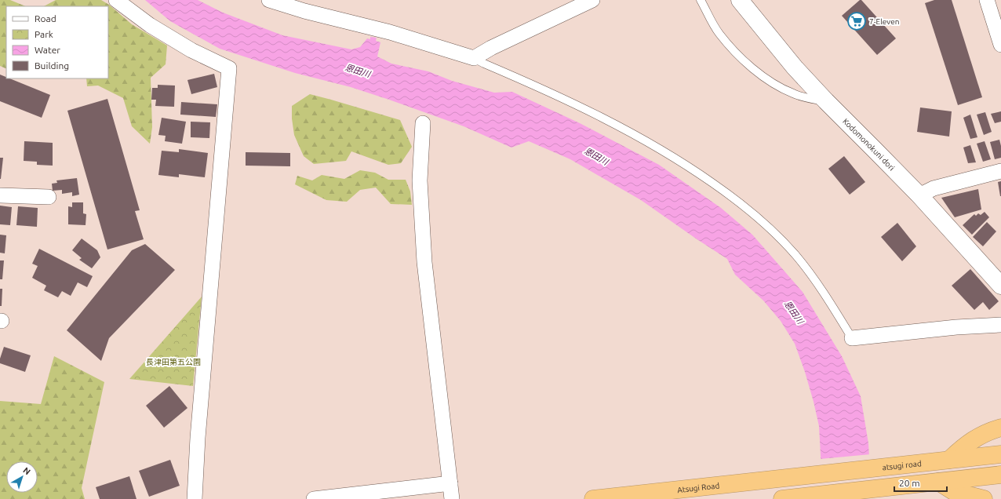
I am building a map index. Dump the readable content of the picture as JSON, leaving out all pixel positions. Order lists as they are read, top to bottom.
{
  "streets": {
    "highway": ["atsugi road", "Atsugi Road"],
    "main road": ["Kodomonokuni dori"]
  },
  "crossings": [
    ["atsugi road", "Atsugi Road"]
  ],
  "water": ["恩田川"],
  "parks": ["長津田第五公園"],
  "places": {
    "supermarket": ["7-Eleven"]
  },
  "legend": [
    "Road",
    "Park",
    "Water",
    "Building"
  ],
  "scale_bar": "20 m",
  "north": "top right"
}
